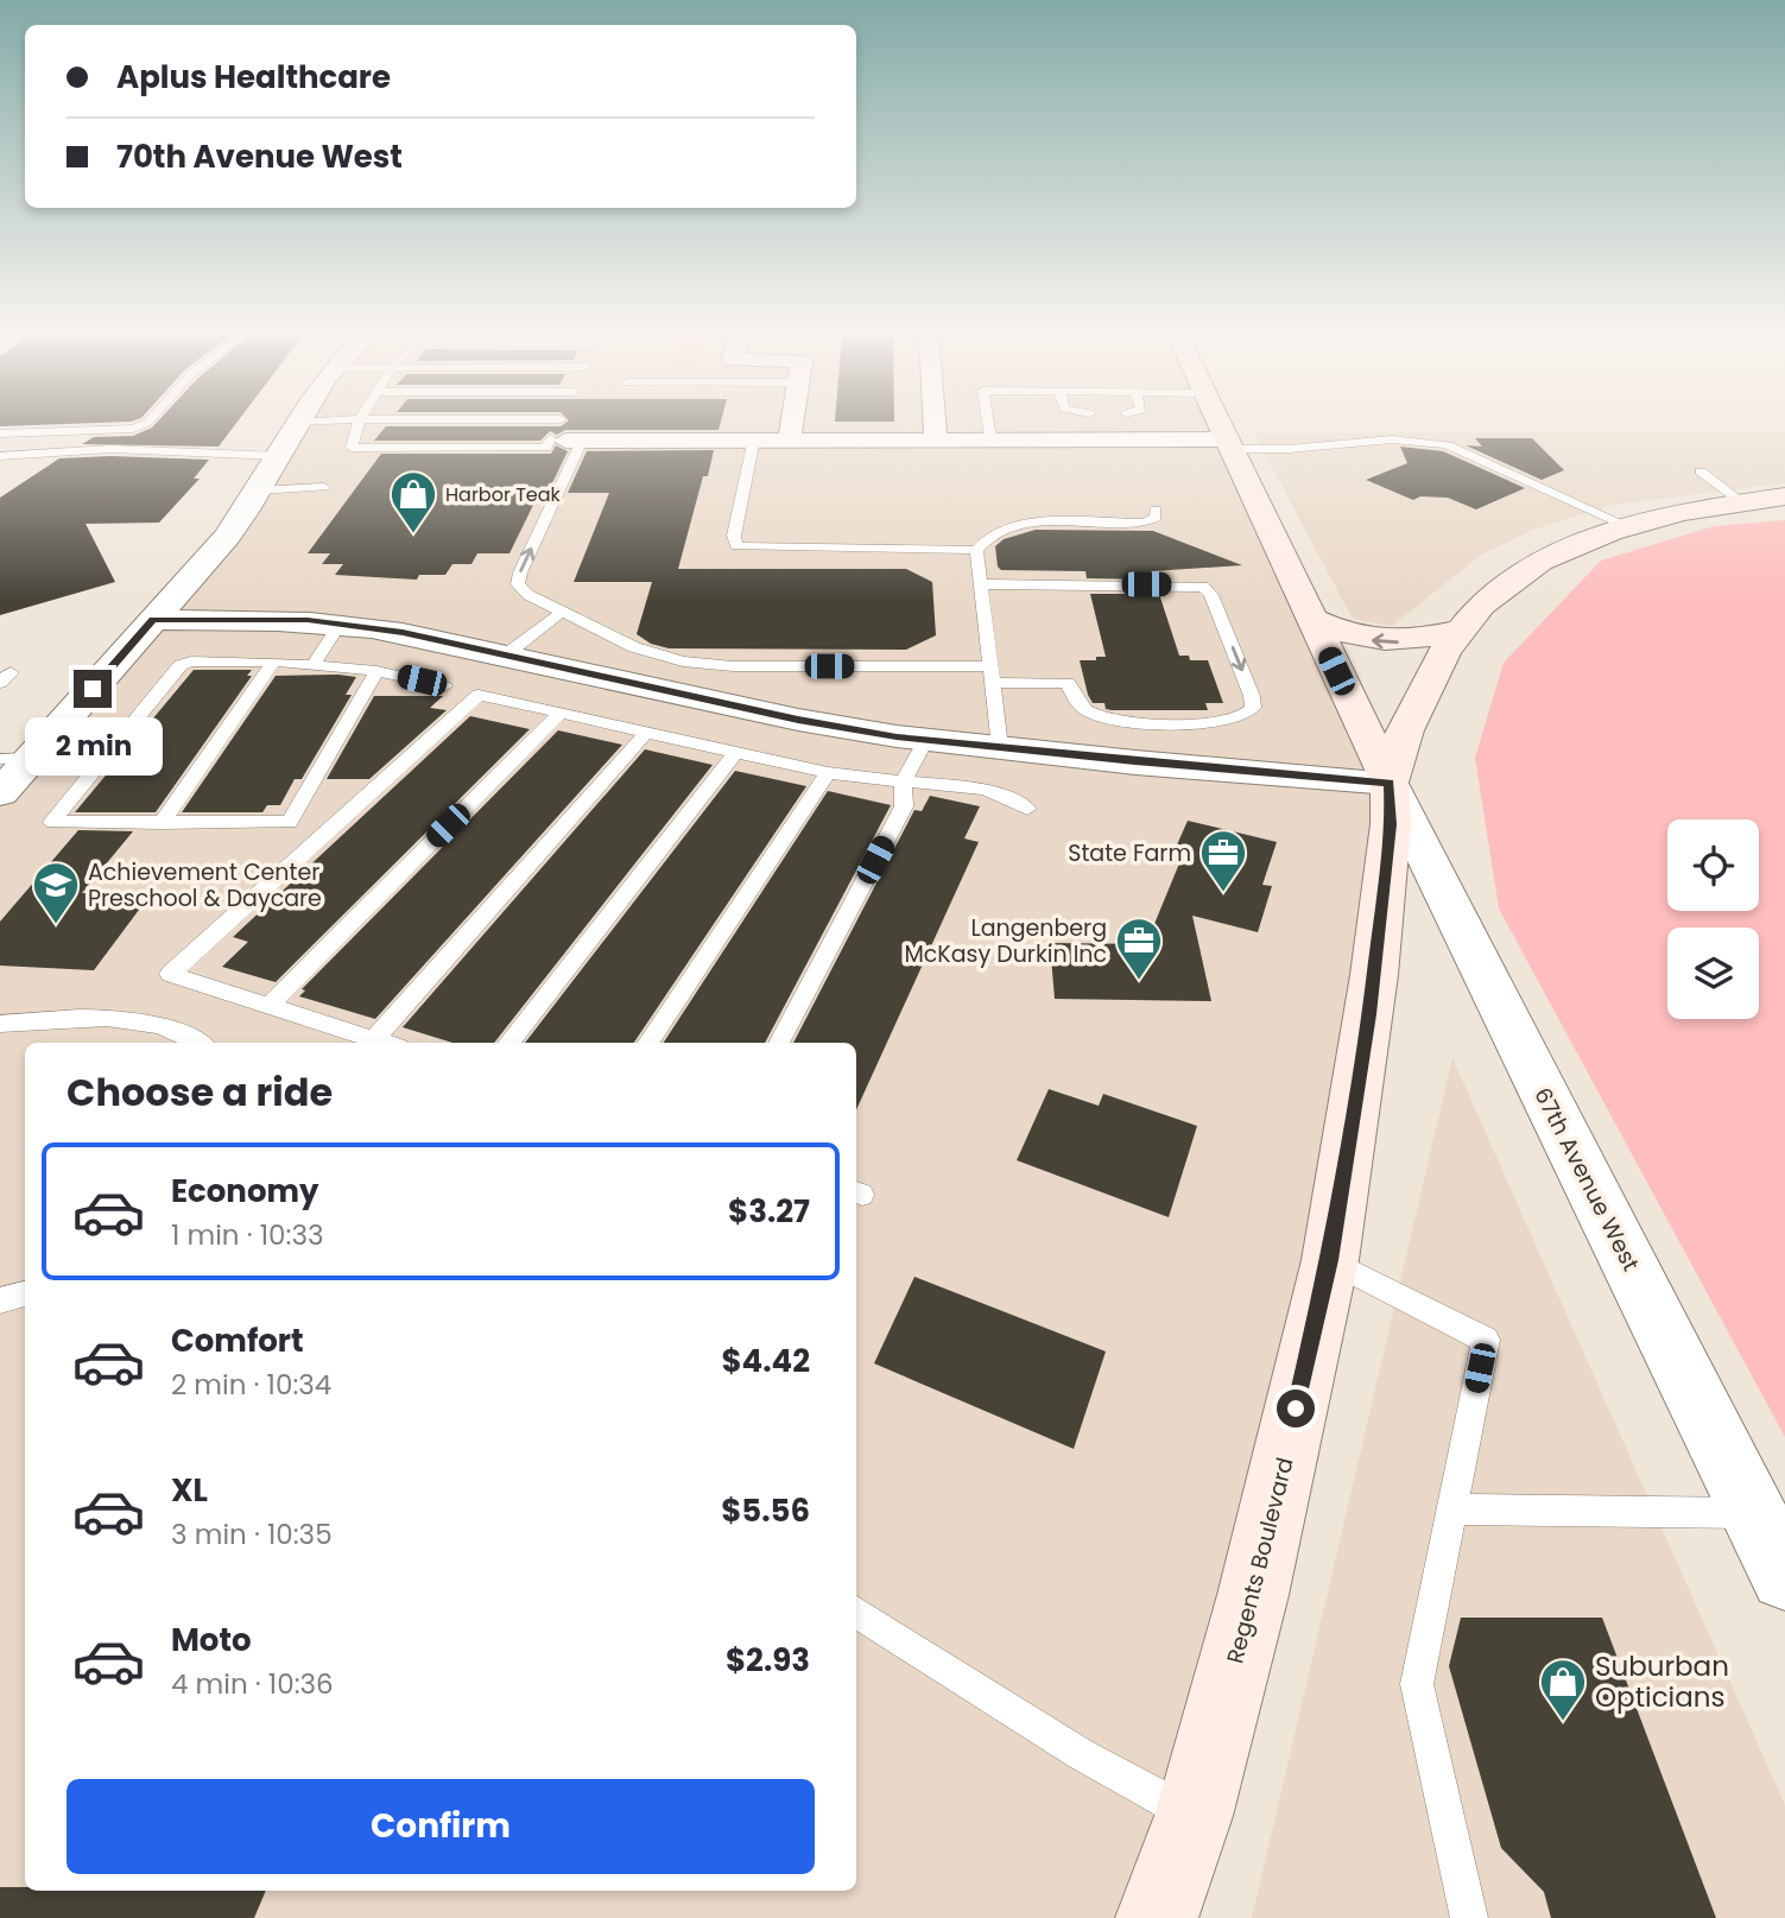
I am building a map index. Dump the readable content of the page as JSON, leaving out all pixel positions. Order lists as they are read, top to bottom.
{
  "streets": {
    "main road": ["Regents Boulevard"],
    "street": ["67th Avenue West"]
  },
  "crossings": [
    ["67th Avenue West", "Regents Boulevard"]
  ],
  "places": {
    "shop": ["Harbor Teak", "Suburban Opticians"],
    "office": ["State Farm", "Langenberg McKasy Durkin Inc"],
    "school or university": ["Achievement Center Preschool & Daycare"]
  },
  "page": {
    "banner": ["Aplus Healthcare", "70th Avenue West"],
    "bubble": "2 min",
    "heading": "Choose a ride",
    "list": [
      {
        "name": "Economy",
        "note": "1 min · 10:33",
        "value": "$3.27"
      },
      {
        "name": "Comfort",
        "note": "2 min · 10:34",
        "value": "$4.42"
      },
      {
        "name": "XL",
        "note": "3 min · 10:35",
        "value": "$5.56"
      },
      {
        "name": "Moto",
        "note": "4 min · 10:36",
        "value": "$2.93"
      }
    ],
    "buttons": "Confirm"
  }
}
